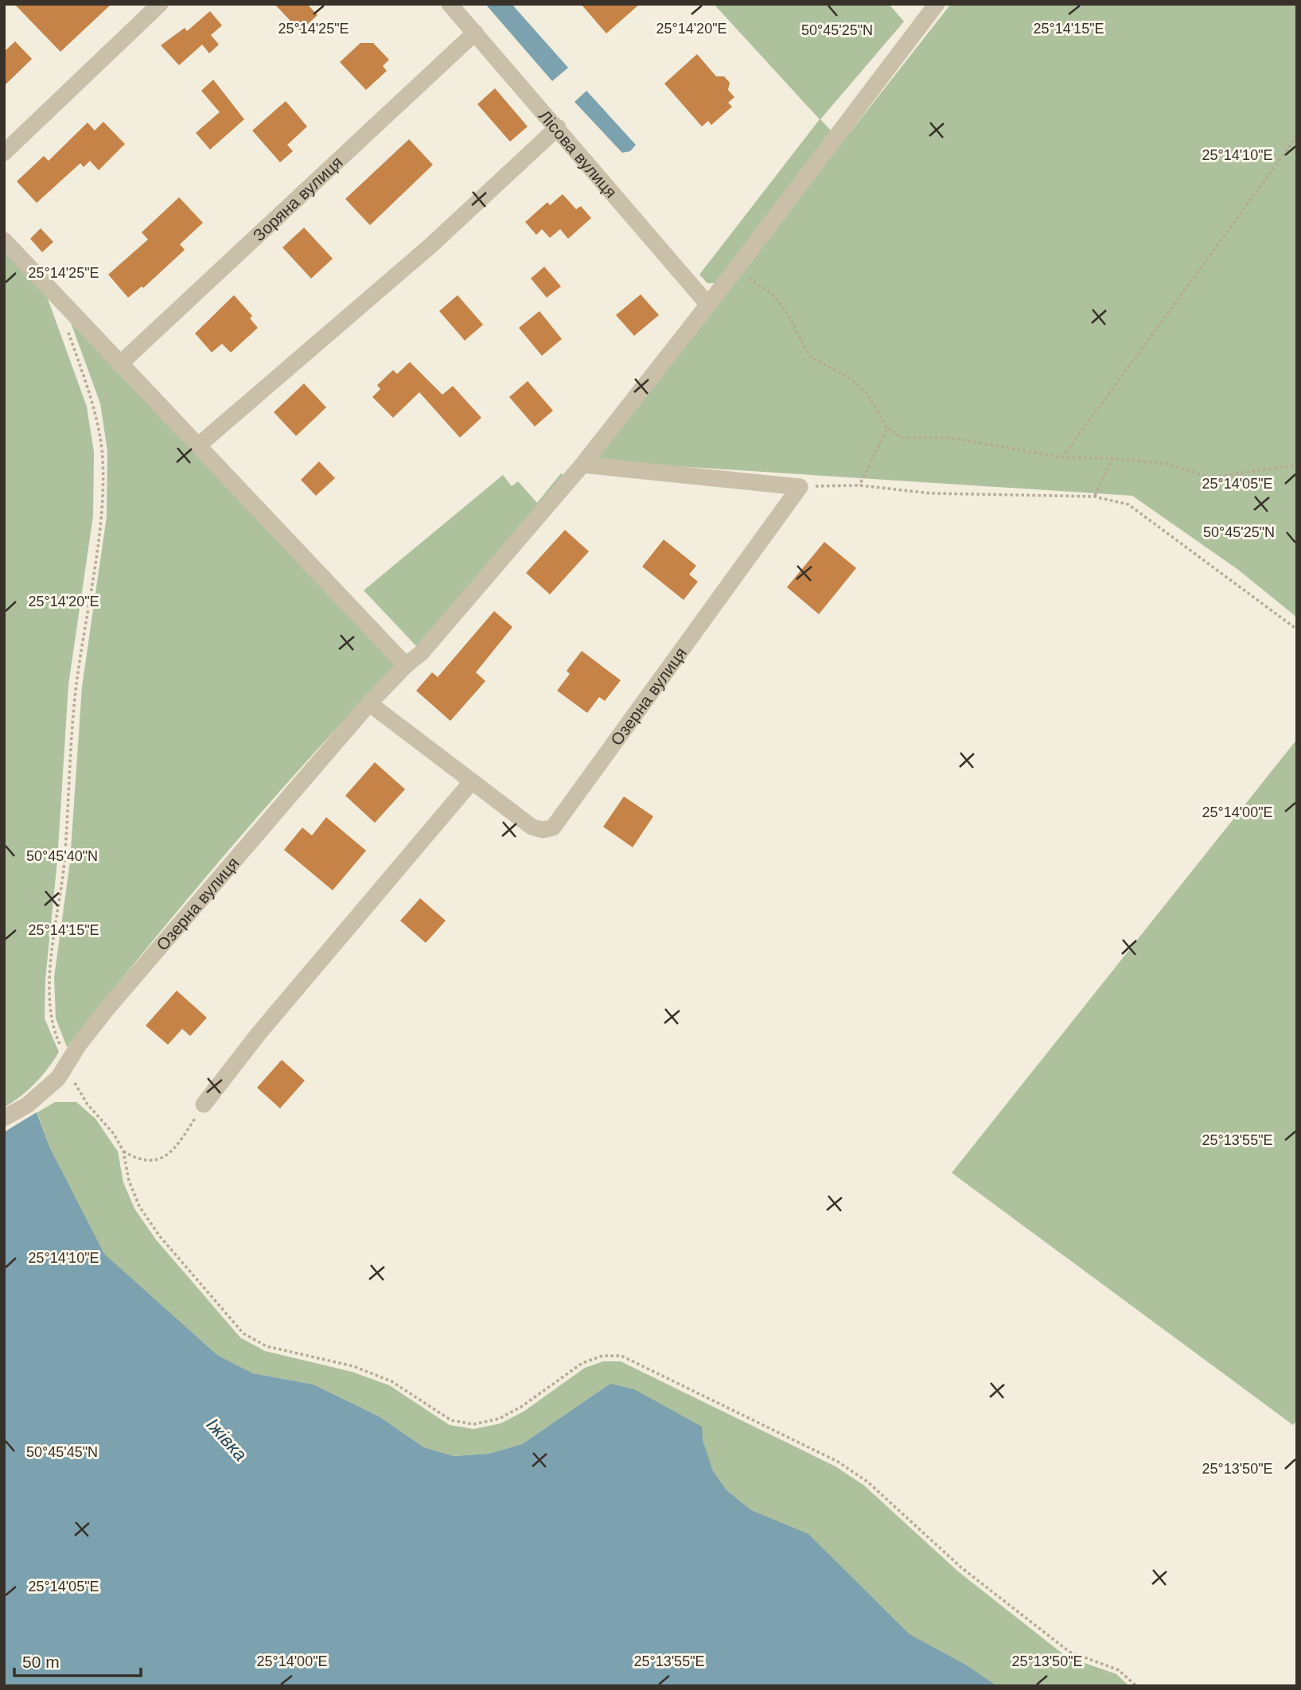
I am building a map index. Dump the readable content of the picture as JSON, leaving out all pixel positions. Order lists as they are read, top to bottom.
{
  "streets": {
    "street": ["Лісова вулиця", "Зоряна вулиця", "Озерна вулиця"]
  },
  "crossings": [
    ["Лісова вулиця", "Зоряна вулиця"],
    ["Лісова вулиця", "Озерна вулиця"]
  ],
  "water": ["Іжівка"],
  "scale_bar": "50 m",
  "coordinates": [
    "25°14'25\"E",
    "25°14'20\"E",
    "25°14'15\"E",
    "50°45'25\"N",
    "25°14'10\"E",
    "25°14'05\"E",
    "25°14'00\"E",
    "50°45'40\"N",
    "25°13'55\"E",
    "50°45'45\"N",
    "25°13'50\"E"
  ]
}
